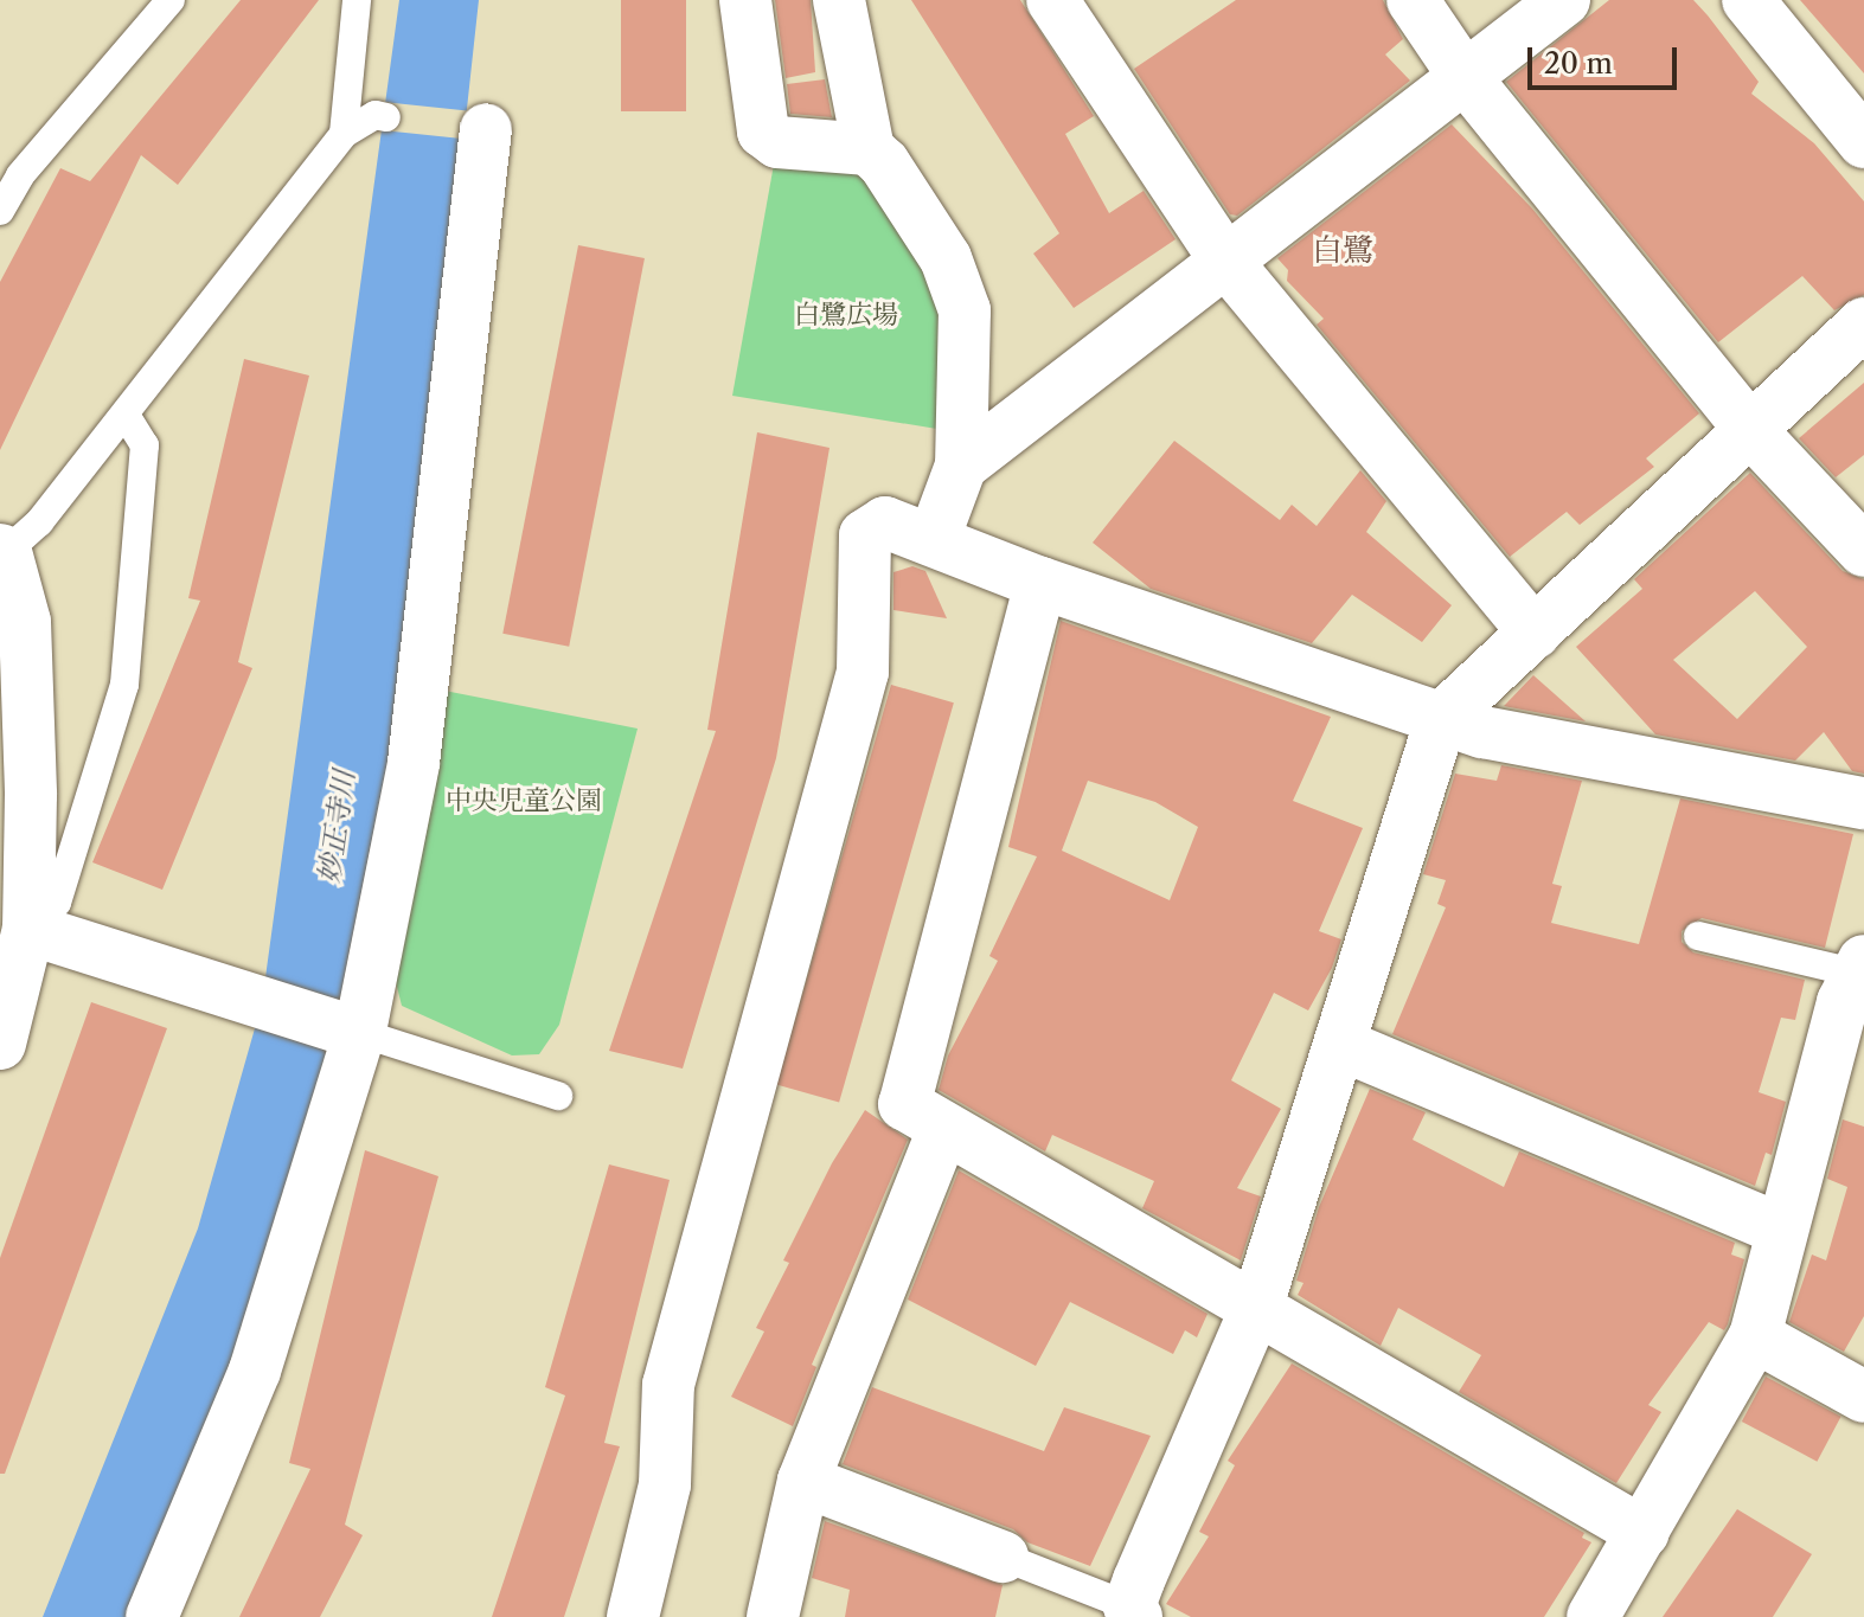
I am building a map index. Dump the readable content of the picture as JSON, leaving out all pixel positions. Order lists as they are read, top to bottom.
{
  "districts": ["白鷺"],
  "water": ["妙正寺川"],
  "parks": ["白鷺広場", "中央児童公園"],
  "scale_bar": "20 m"
}
